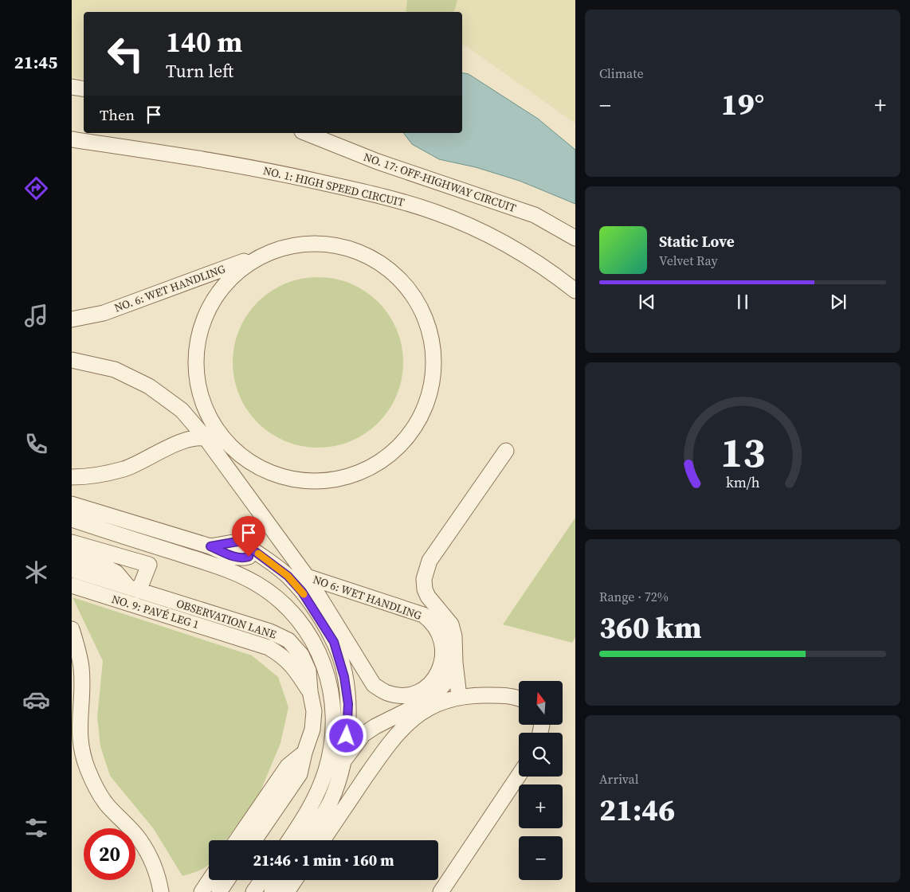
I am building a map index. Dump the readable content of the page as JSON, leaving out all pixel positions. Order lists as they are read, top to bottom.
{
  "streets": {
    "street": [
      "NO. 17: OFF-HIGHWAY CIRCUIT",
      "NO. 1: HIGH SPEED CIRCUIT",
      "NO. 6: WET HANDLING",
      "NO 6: WET HANDLING",
      "NO. 9: PAVÉ LEG 1",
      "OBSERVATION LANE"
    ]
  },
  "north": "top",
  "page": {
    "tabs": "21:45",
    "tile": [
      "Climate",
      ["Range · 72%", "360 km"],
      ["Arrival", "21:46"]
    ],
    "turn": ["140 m", "Turn left"],
    "heat": ["−", "19°", "+"],
    "then": "Then",
    "song": ["Static Love", "Velvet Ray"],
    "map_buttons": ["+", "−"],
    "limit": "20",
    "trip": "21:46 · 1 min · 160 m",
    "gauge": ["13", "km/h"]
  }
}
